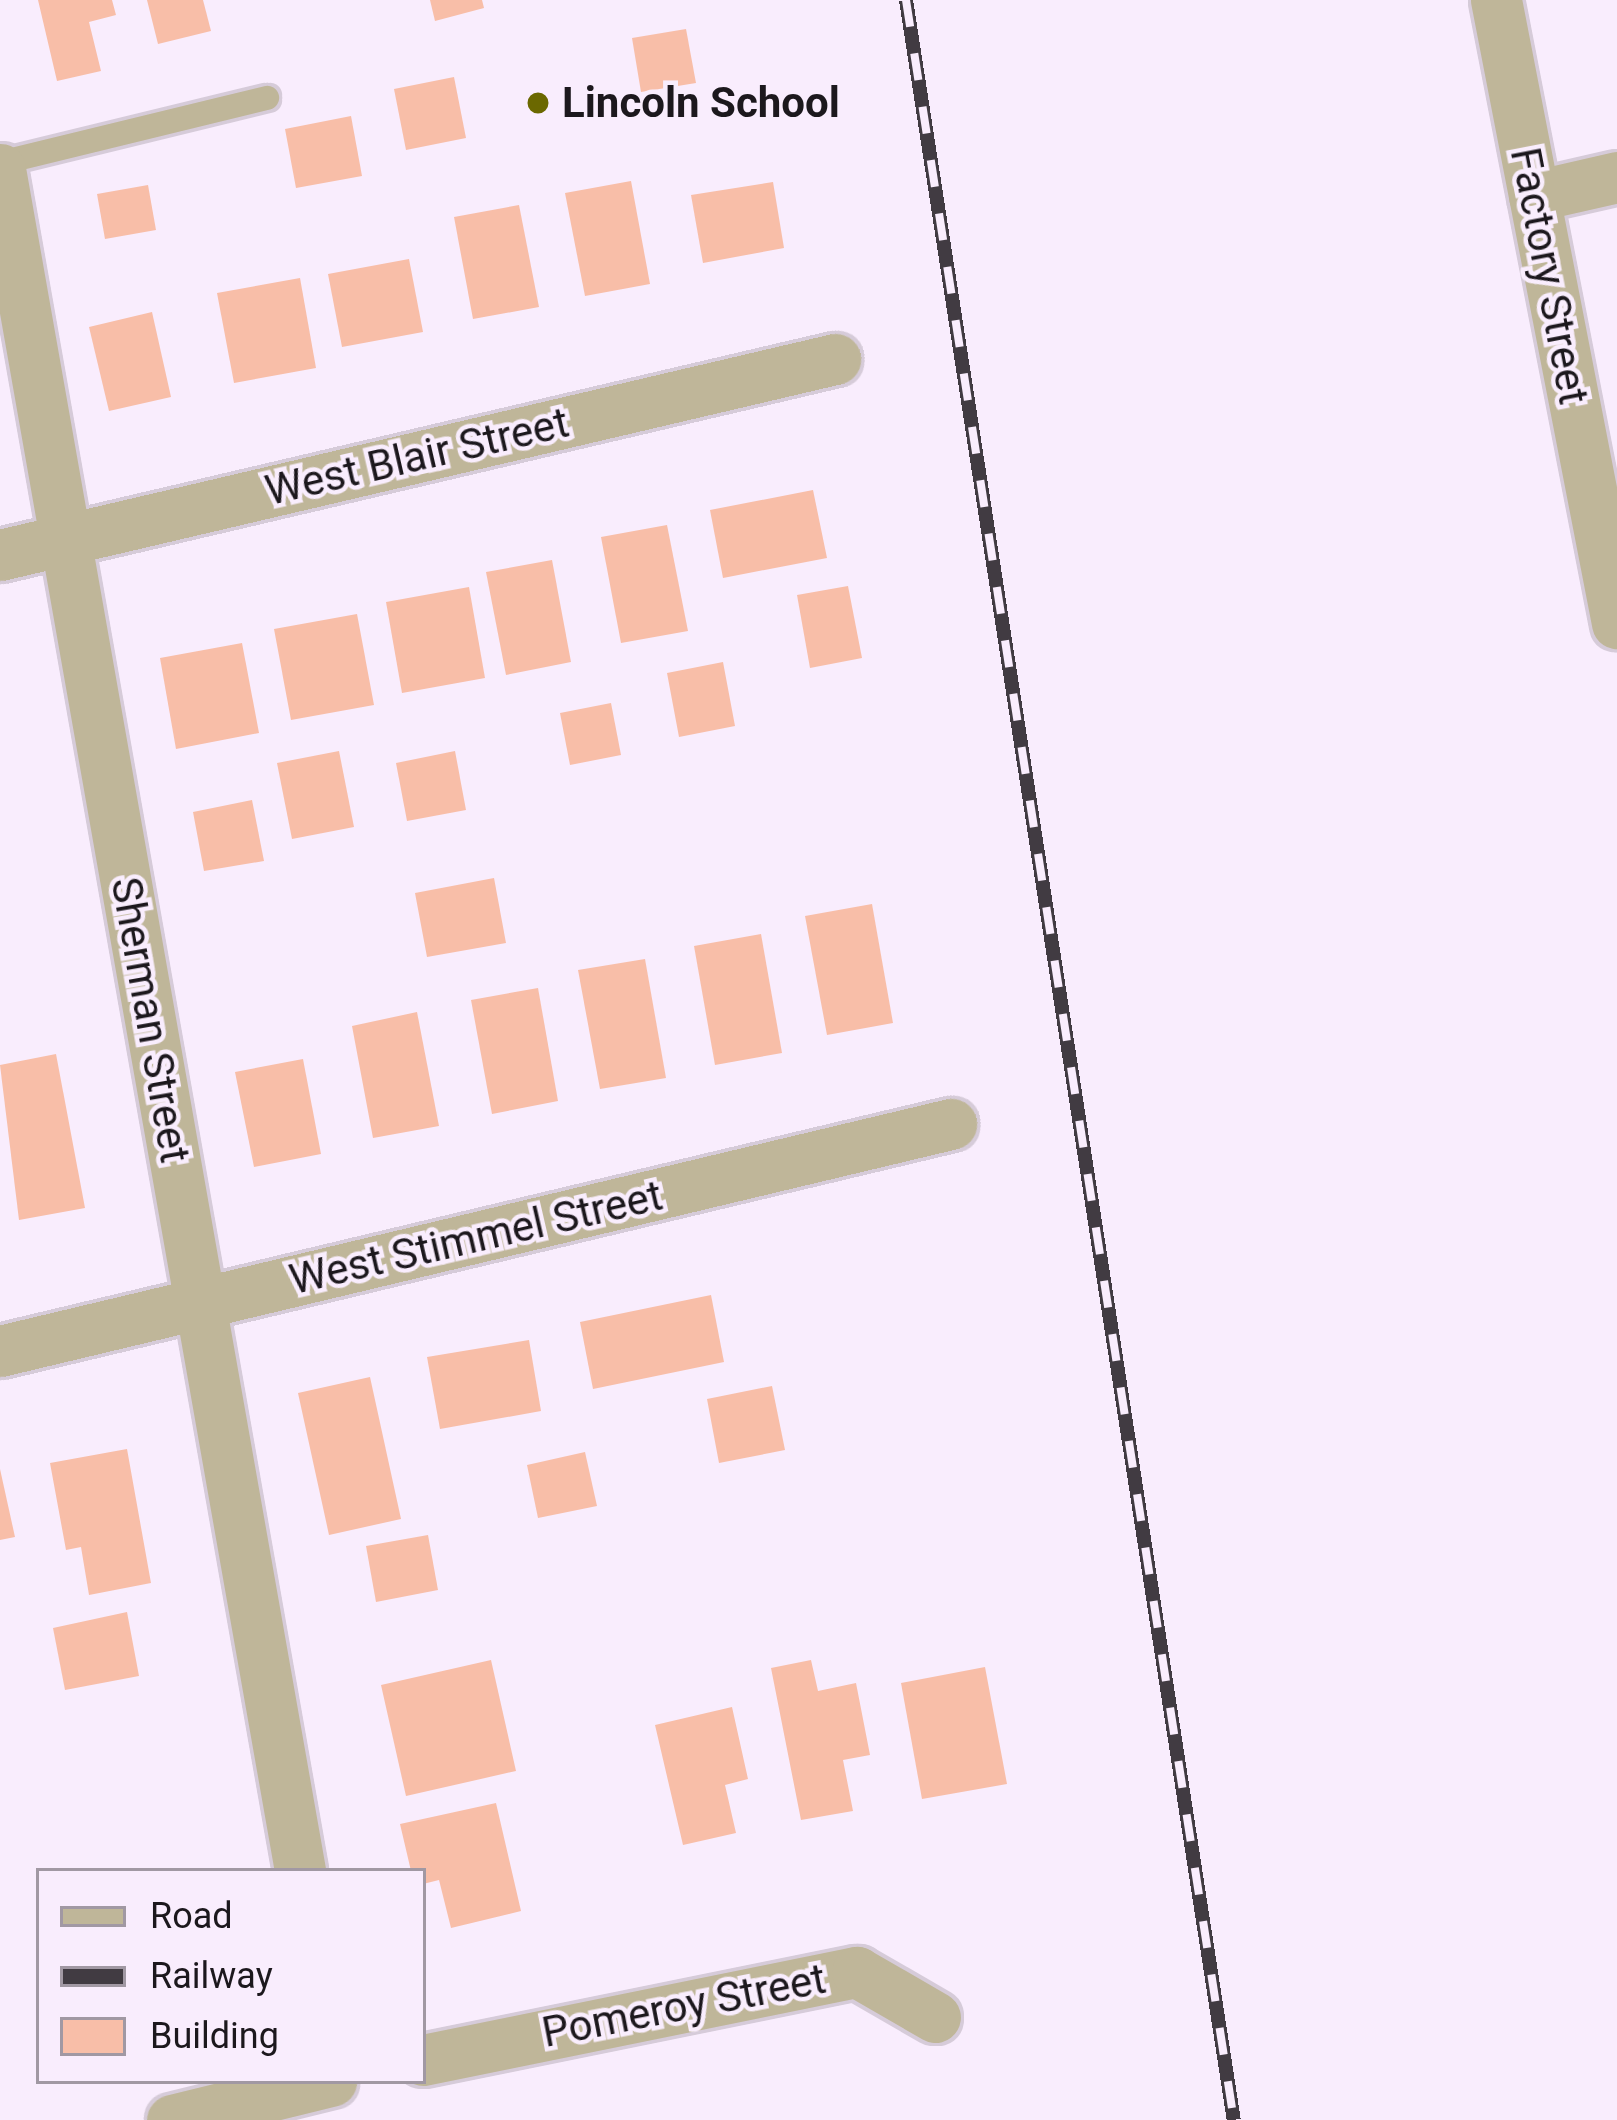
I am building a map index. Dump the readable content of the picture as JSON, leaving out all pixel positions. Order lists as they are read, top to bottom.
{
  "streets": {
    "street": [
      "Factory Street",
      "West Blair Street",
      "Sherman Street",
      "West Stimmel Street",
      "Pomeroy Street"
    ]
  },
  "crossings": [
    ["West Blair Street", "Sherman Street"],
    ["Sherman Street", "West Stimmel Street"]
  ],
  "places": ["Lincoln School"],
  "legend": ["Road", "Railway", "Building"]
}
